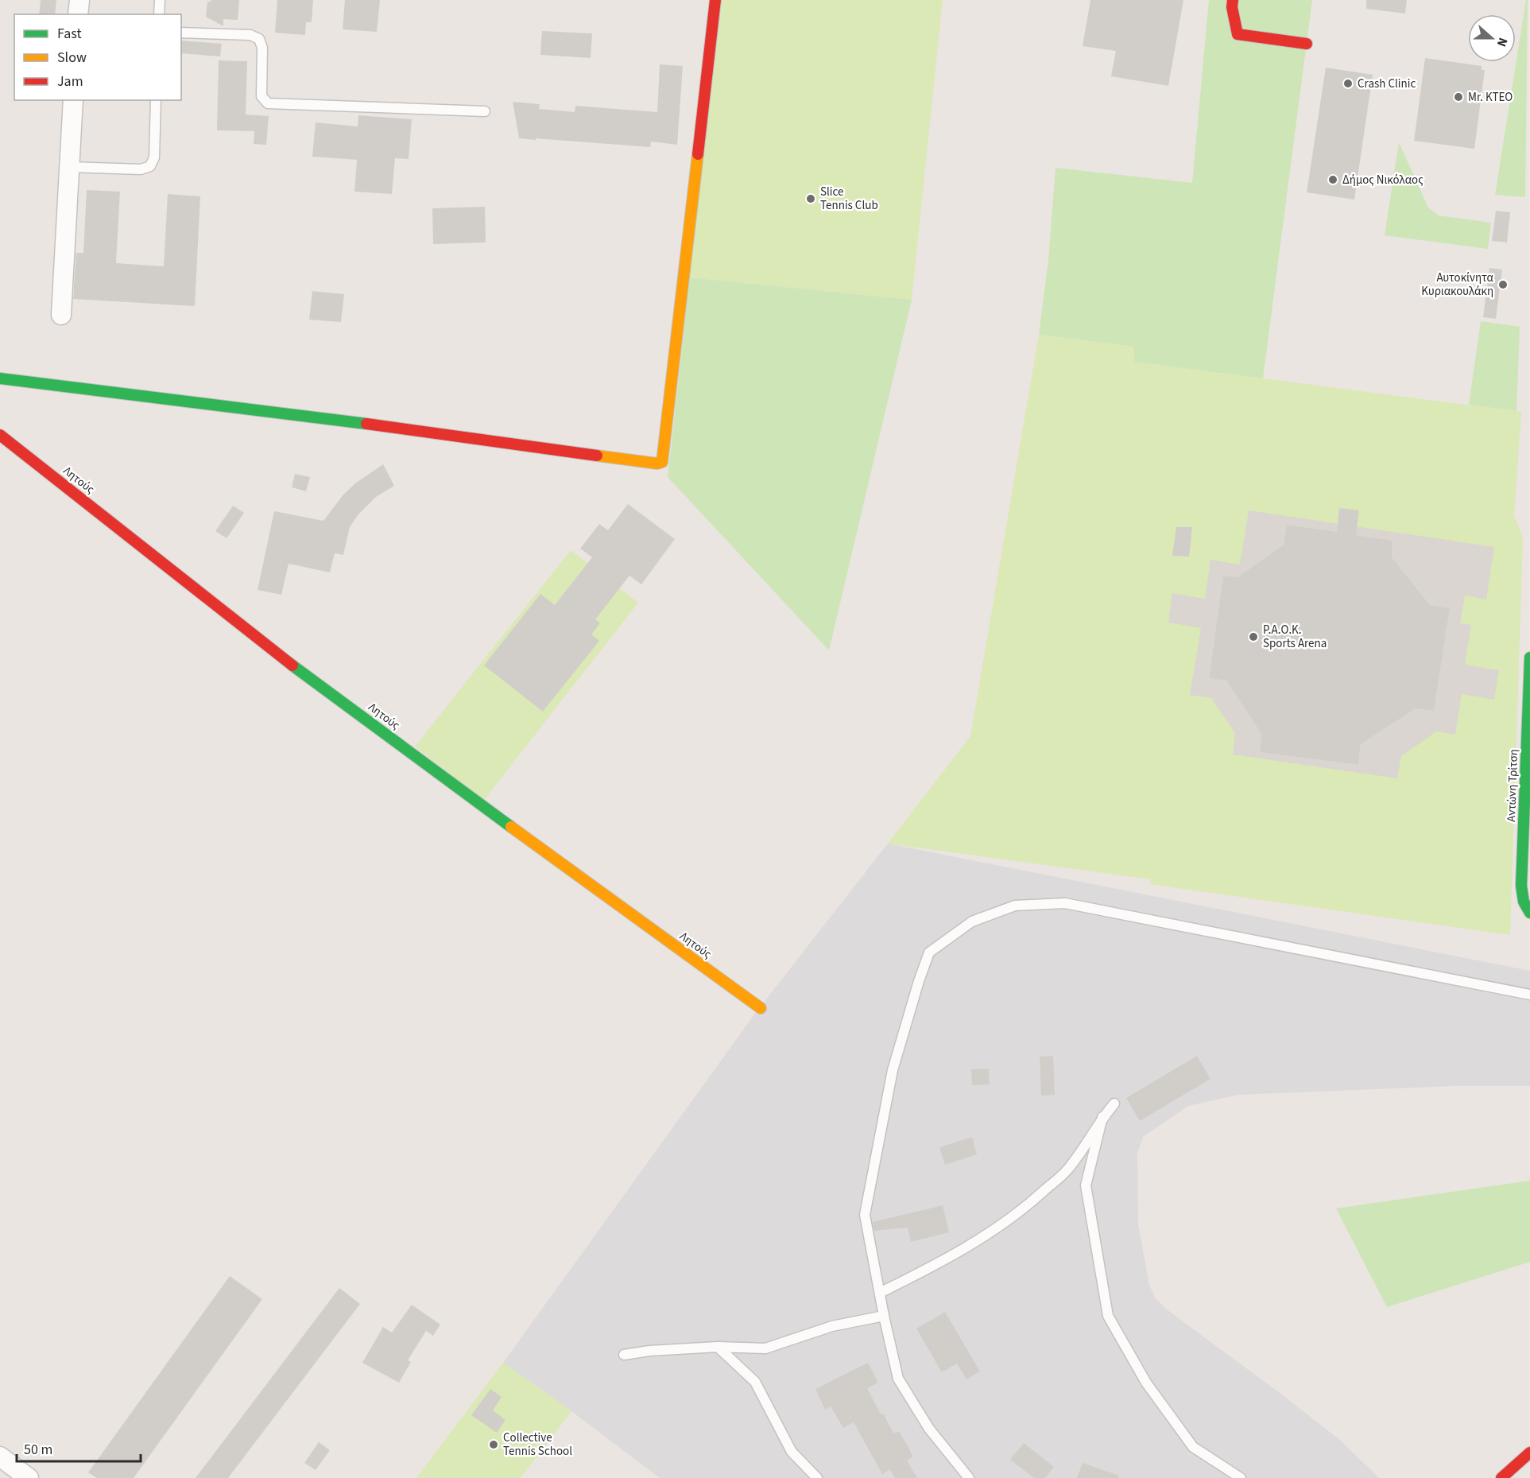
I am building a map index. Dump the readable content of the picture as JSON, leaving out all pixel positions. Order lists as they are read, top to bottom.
{
  "streets": {
    "street": ["Λητούς", "Αντώνη Τρίτση"]
  },
  "places": [
    "Crash Clinic",
    "Mr. KTEO",
    "Δήμος Νικόλαος",
    "Slice Tennis Club",
    "Αυτοκίνητα Κυριακουλάκη",
    "P.A.O.K. Sports Arena",
    "Collective Tennis School"
  ],
  "legend": ["Fast", "Slow", "Jam"],
  "scale_bar": "50 m",
  "north": "right"
}
